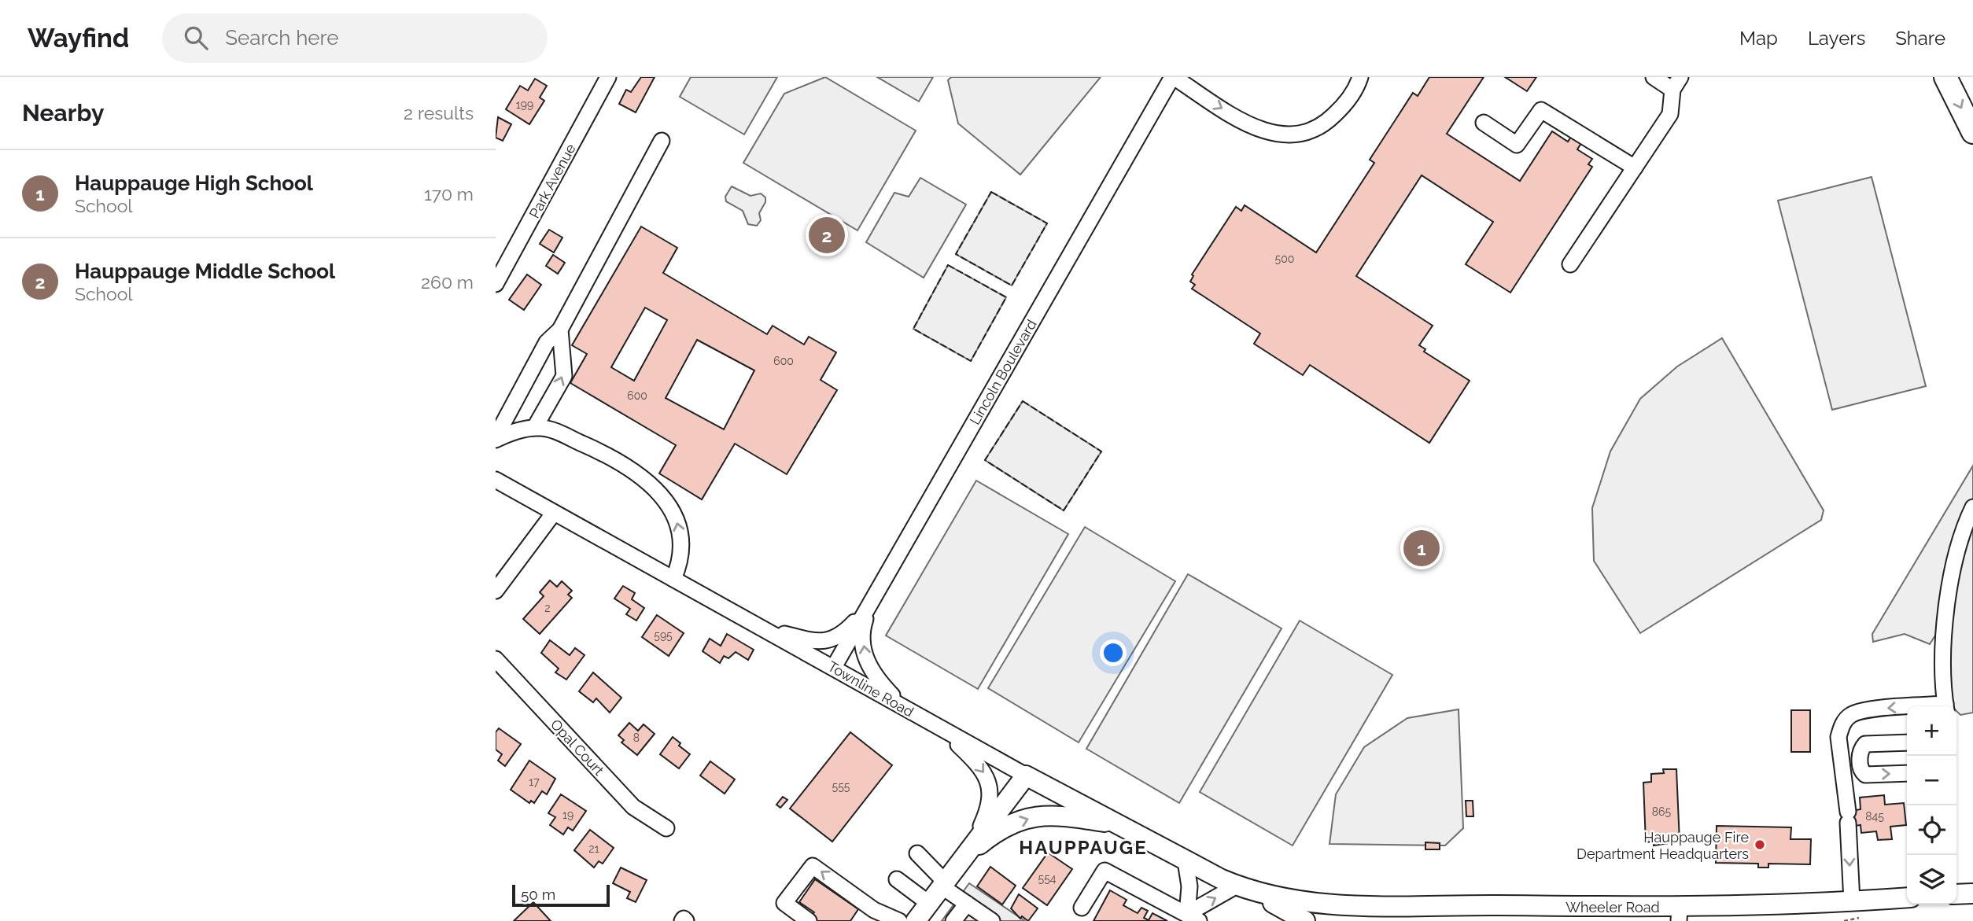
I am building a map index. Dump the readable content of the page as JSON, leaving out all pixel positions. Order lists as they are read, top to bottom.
{
  "streets": {
    "main road": ["Townline Road", "Wheeler Road"],
    "street": ["Park Avenue", "Lincoln Boulevard", "Opal Court"]
  },
  "crossings": [
    ["Lincoln Boulevard", "Townline Road"],
    ["Townline Road", "Wheeler Road"]
  ],
  "districts": ["HAUPPAUGE"],
  "places": ["Hauppauge Fire Department Headquarters"],
  "house_numbers": [
    "199",
    "500",
    "600",
    "600",
    "2",
    "595",
    "8",
    "17",
    "555",
    "865",
    "19",
    "845",
    "21",
    "554"
  ],
  "scale_bar": "50 m",
  "page": {
    "header": "Wayfind",
    "search": "Search here",
    "nav": ["Map", "Layers", "Share"],
    "heading": ["Nearby", "2 results"],
    "list": [
      {
        "mark": "1",
        "name": "Hauppauge High School",
        "note": "School",
        "value": "170 m"
      },
      {
        "mark": "2",
        "name": "Hauppauge Middle School",
        "note": "School",
        "value": "260 m"
      }
    ],
    "pins": ["2", "1"],
    "map_buttons": ["+", "−"],
    "scale": "50 m"
  }
}
